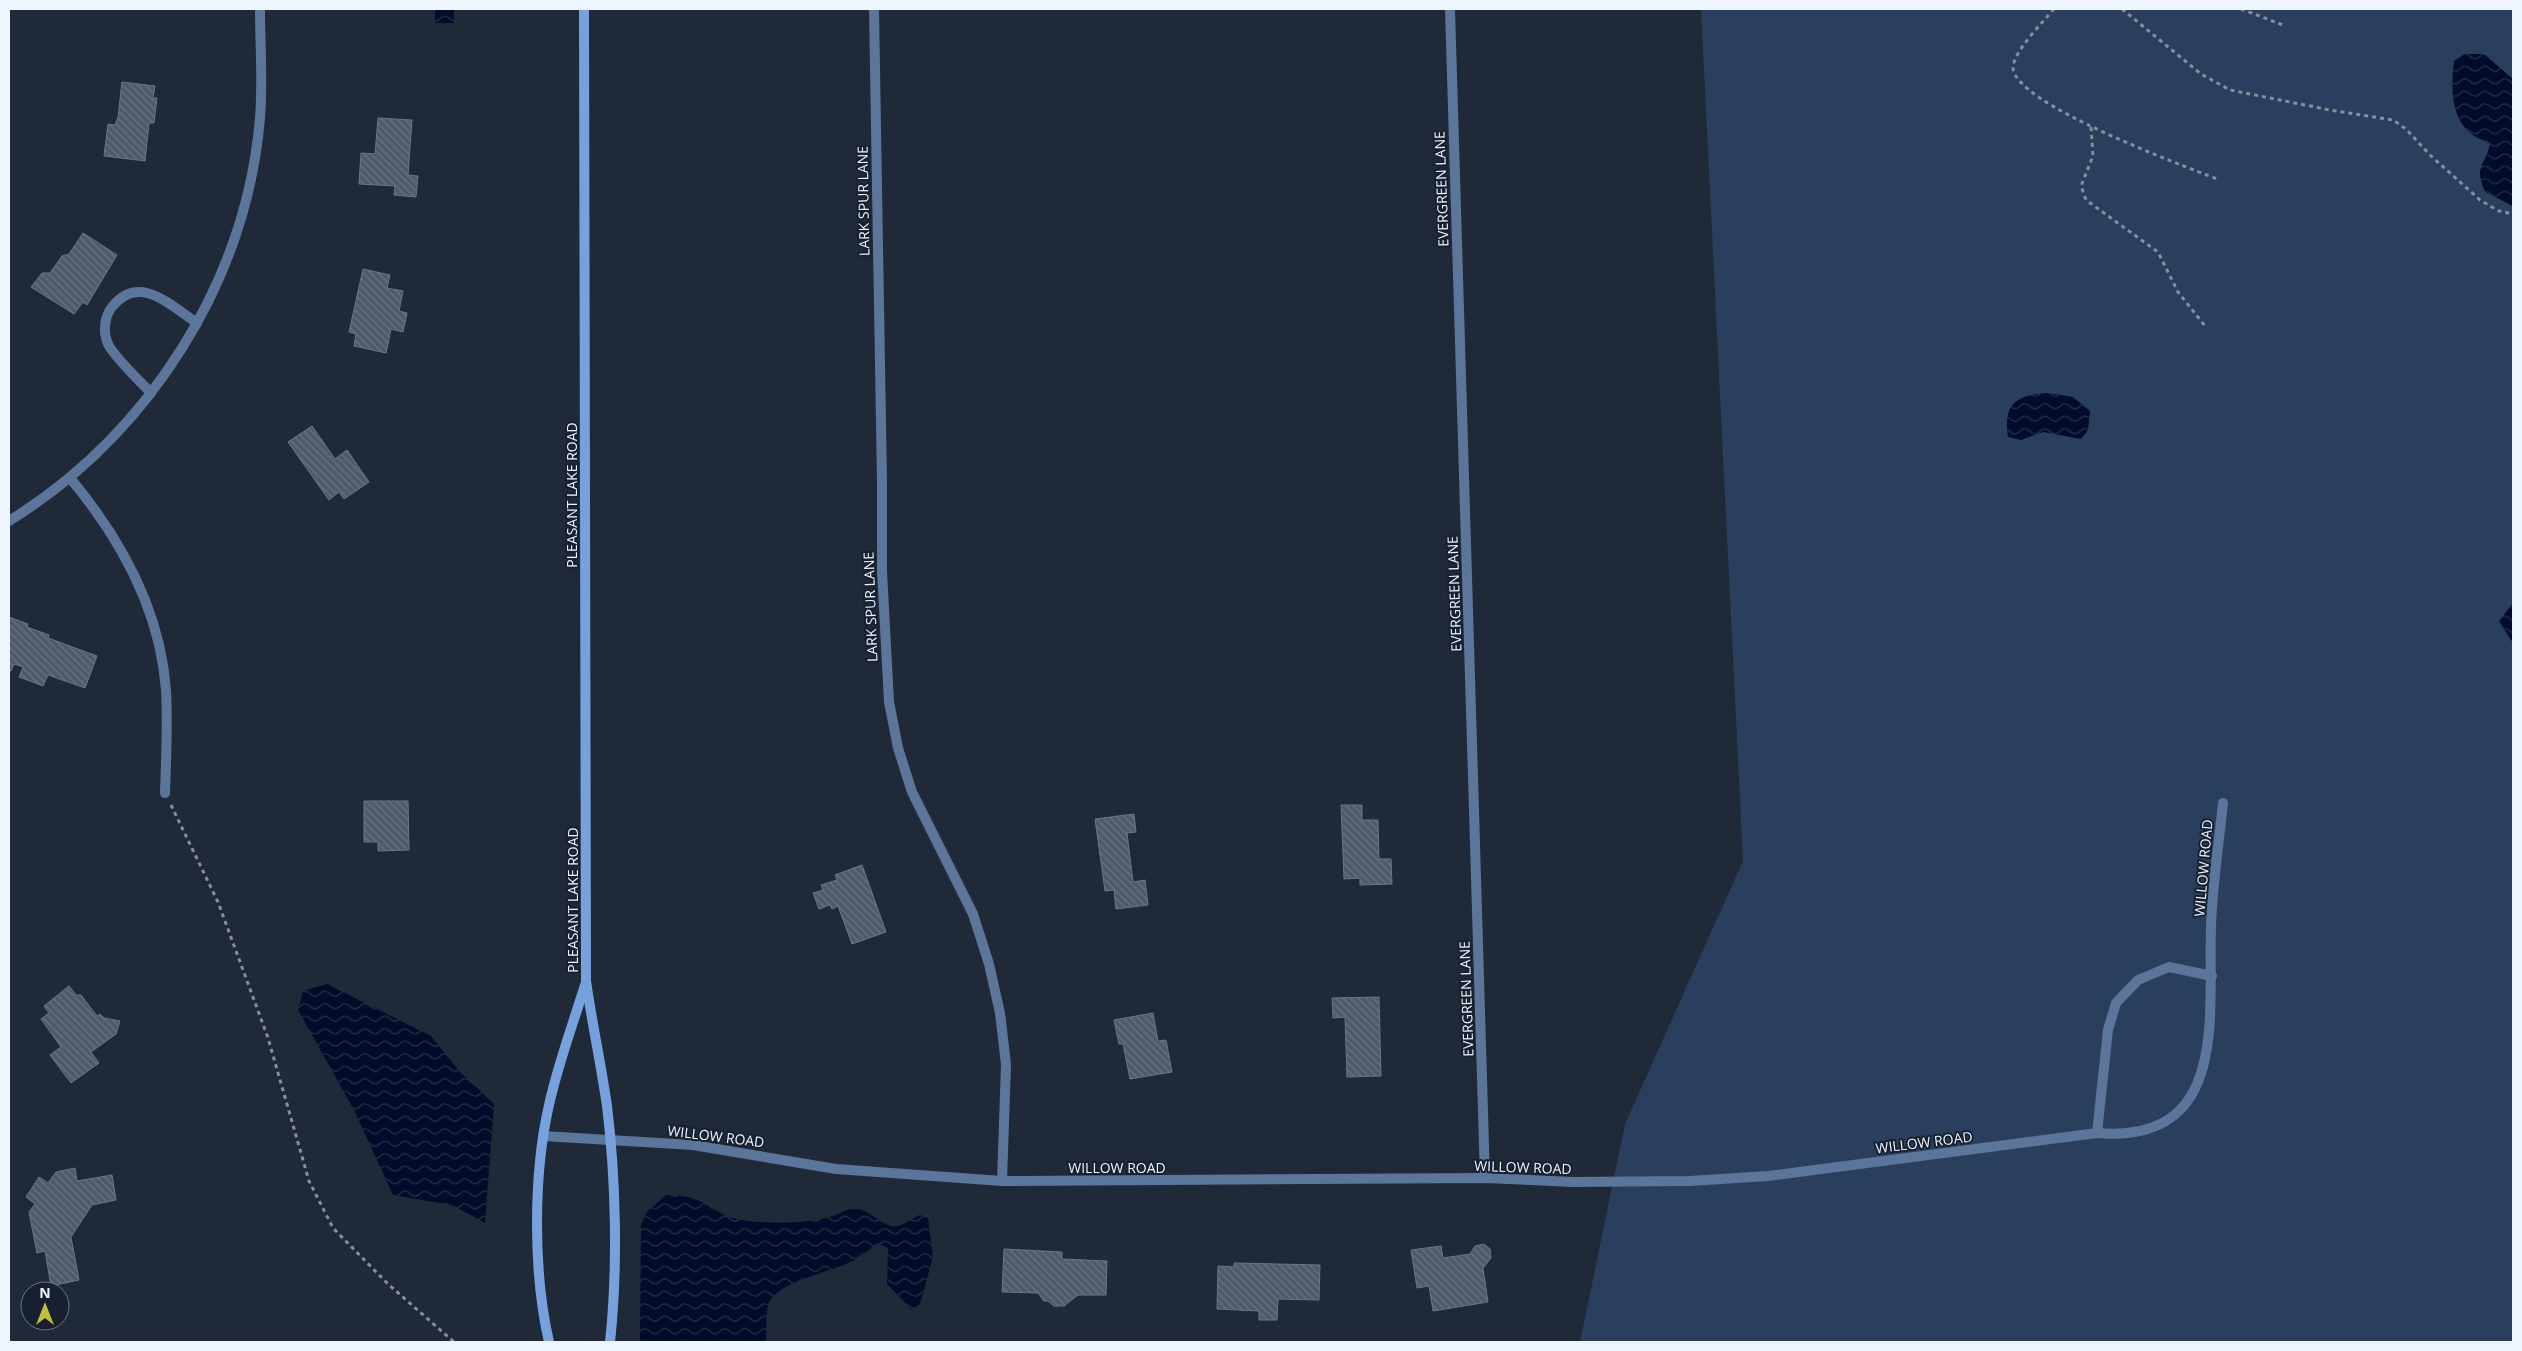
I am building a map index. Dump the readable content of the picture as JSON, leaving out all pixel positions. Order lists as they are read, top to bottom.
{
  "streets": {
    "street": [
      "EVERGREEN LANE",
      "LARK SPUR LANE",
      "PLEASANT LAKE ROAD",
      "WILLOW ROAD"
    ]
  },
  "crossings": [
    ["EVERGREEN LANE", "WILLOW ROAD"],
    ["LARK SPUR LANE", "WILLOW ROAD"],
    ["PLEASANT LAKE ROAD", "WILLOW ROAD"]
  ],
  "north": "top"
}
